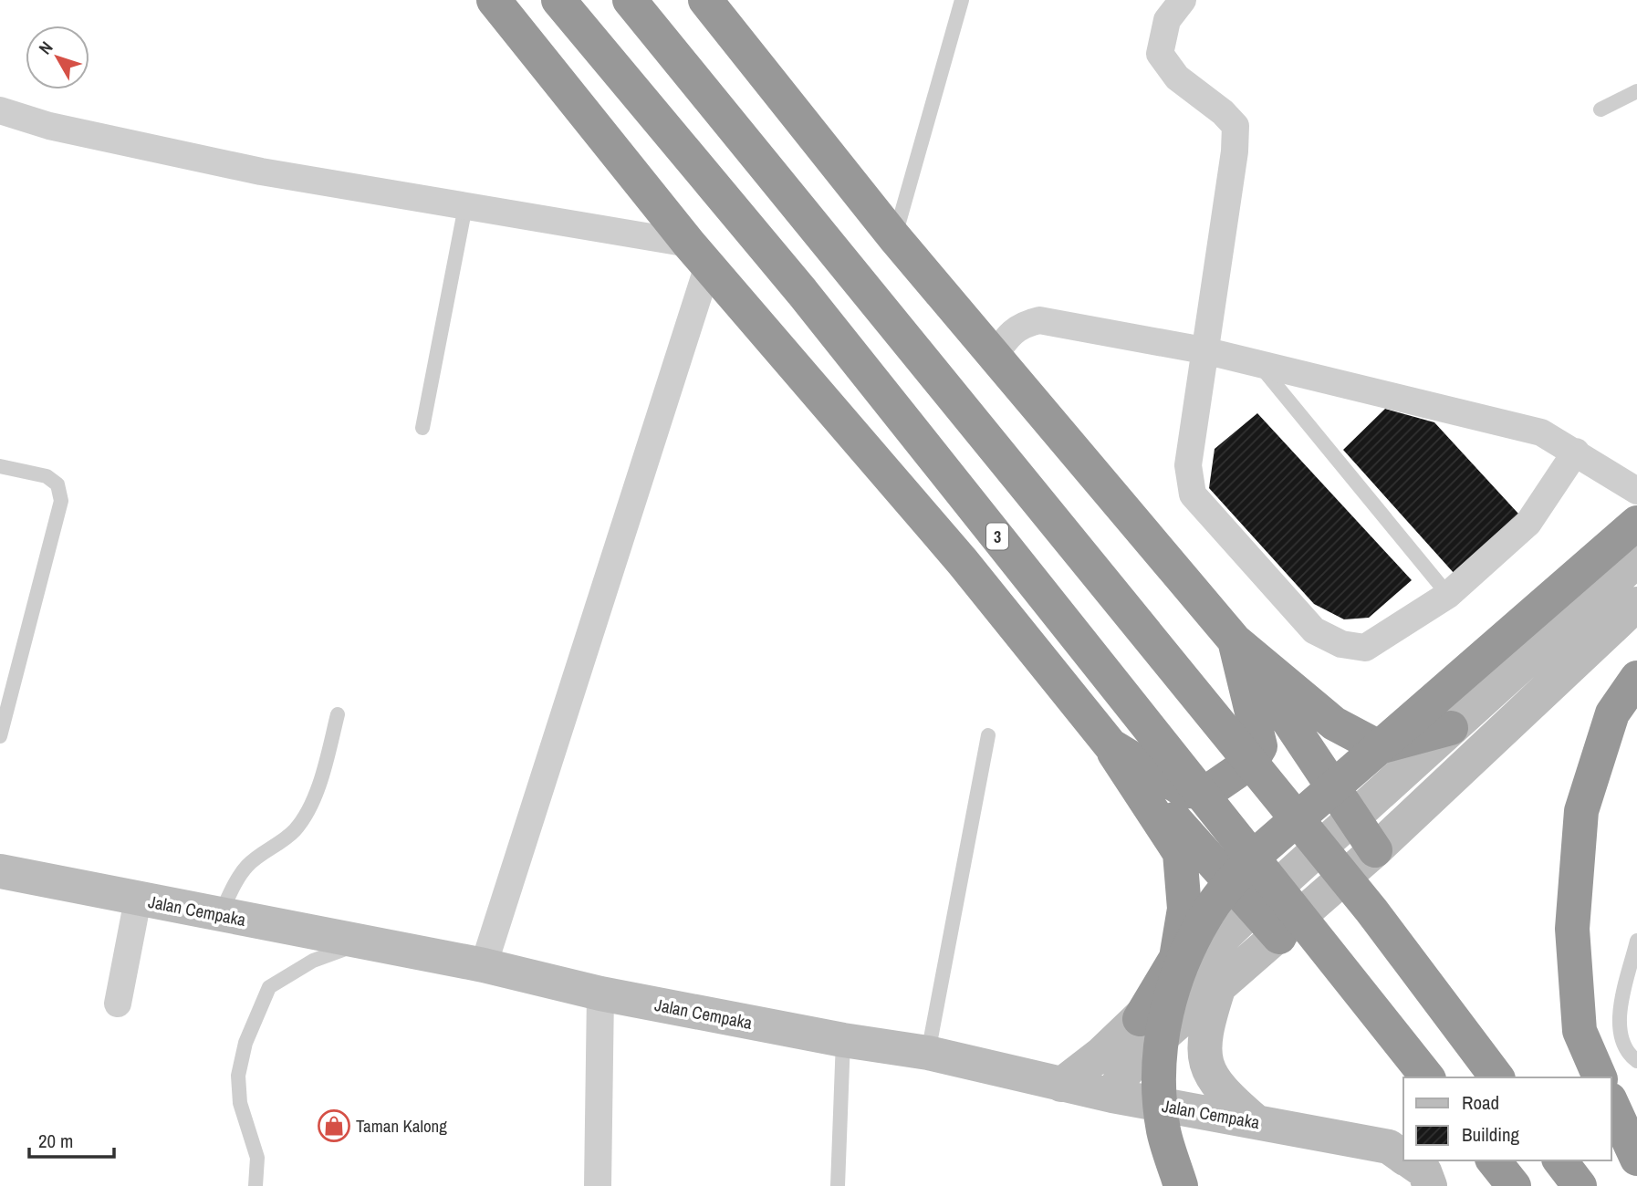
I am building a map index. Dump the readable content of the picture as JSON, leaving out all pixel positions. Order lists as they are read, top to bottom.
{
  "streets": {
    "highway": ["3"],
    "main road": ["Jalan Cempaka"]
  },
  "places": {
    "shop": ["Taman Kalong"]
  },
  "legend": ["Road", "Building"],
  "scale_bar": "20 m",
  "north": "top left"
}
